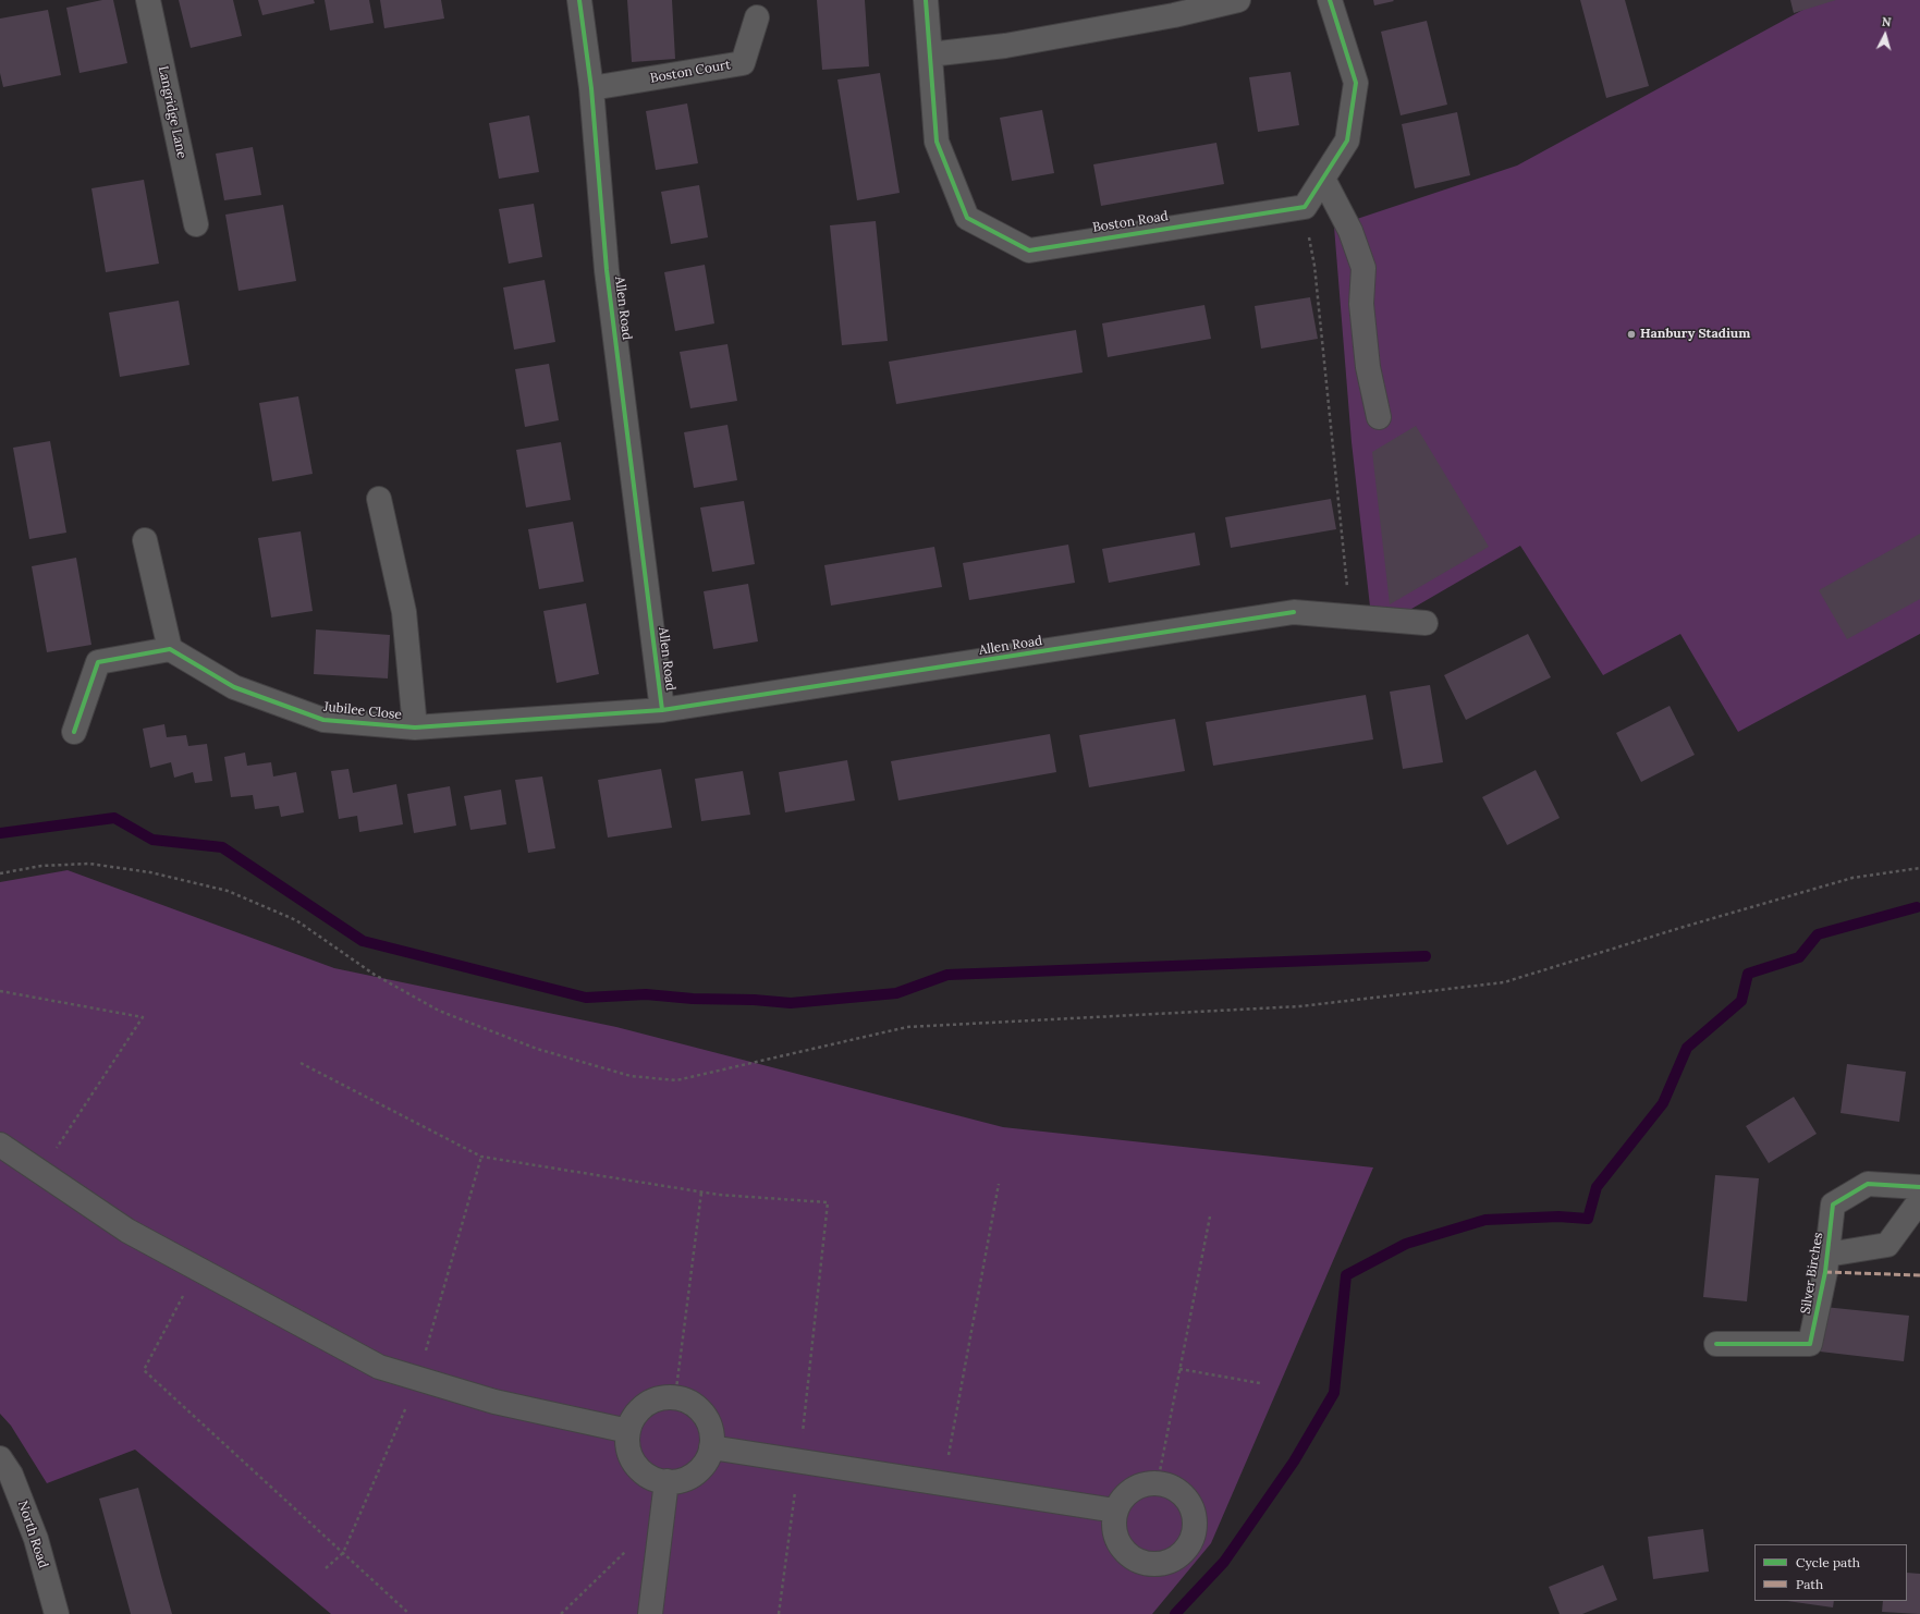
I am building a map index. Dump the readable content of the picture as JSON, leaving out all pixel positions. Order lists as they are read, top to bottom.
{
  "streets": {
    "street": [
      "Boston Court",
      "Langridge Lane",
      "Boston Road",
      "Allen Road",
      "Jubilee Close",
      "Silver Birches",
      "North Road"
    ]
  },
  "crossings": [
    ["Boston Court", "Allen Road"],
    ["Allen Road", "Jubilee Close"]
  ],
  "places": ["Hanbury Stadium"],
  "legend": ["Cycle path", "Path"],
  "north": "top"
}
